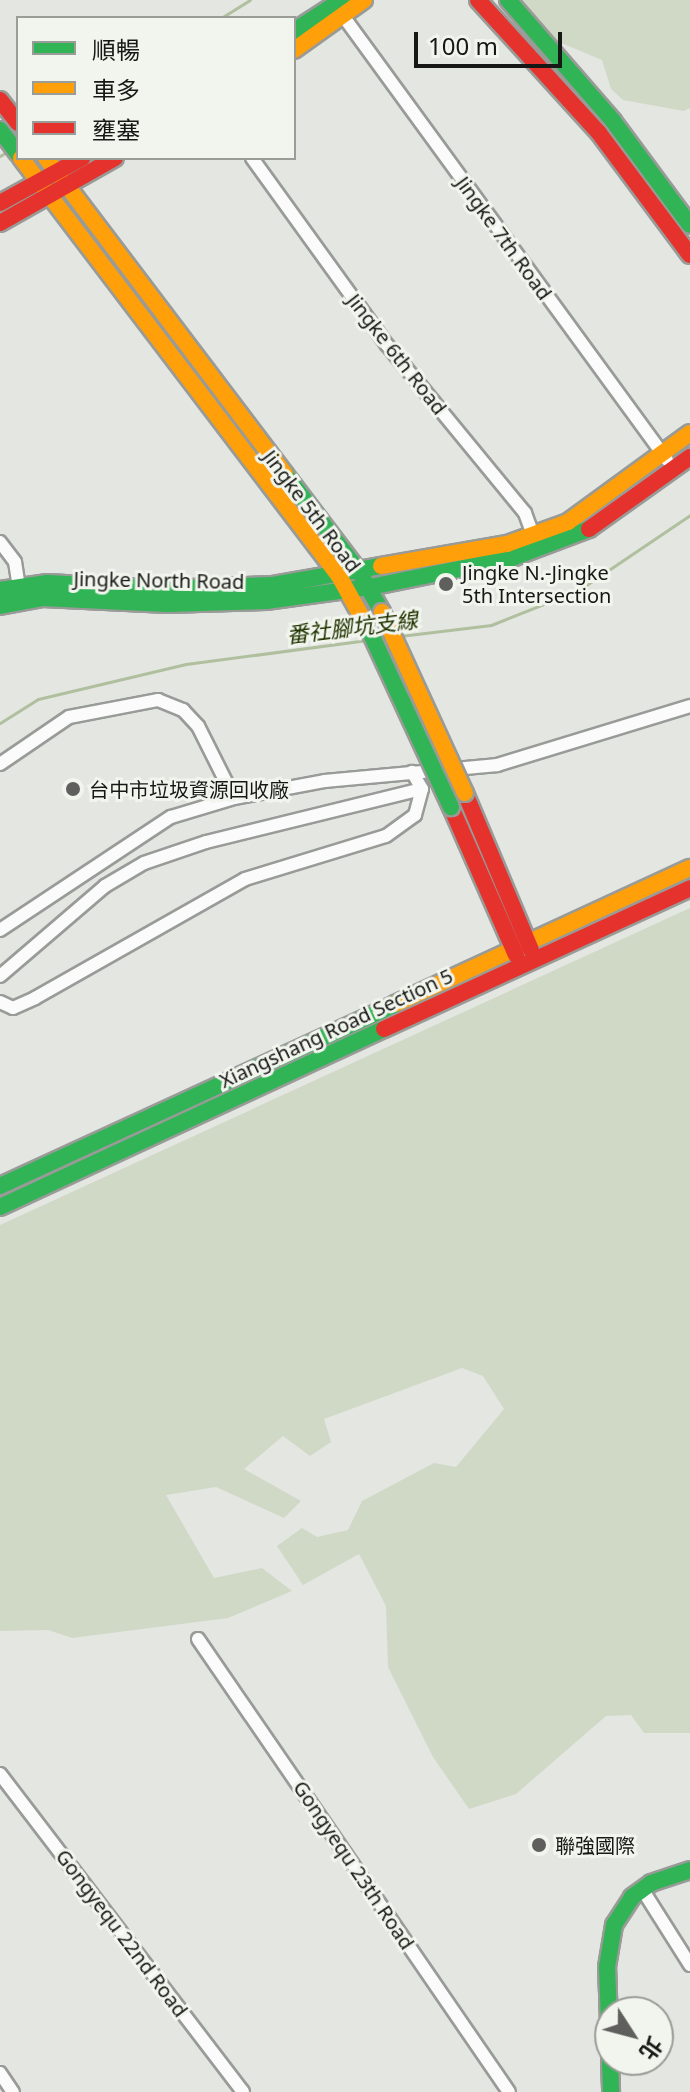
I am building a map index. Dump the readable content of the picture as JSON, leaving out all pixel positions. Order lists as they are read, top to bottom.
{
  "streets": {
    "street": [
      "Jingke 7th Road",
      "Jingke 6th Road",
      "Jingke 5th Road",
      "Jingke North Road",
      "Xiangshang Road Section 5",
      "Gongyequ 23th Road",
      "Gongyequ 22nd Road"
    ]
  },
  "crossings": [
    ["Jingke 7th Road", "Jingke North Road"],
    ["Jingke 6th Road", "Jingke North Road"],
    ["Jingke 5th Road", "Jingke North Road"],
    ["Jingke 5th Road", "Xiangshang Road Section 5"]
  ],
  "water": ["番社腳坑支線"],
  "places": ["Jingke N.-Jingke 5th Intersection", "台中市垃圾資源回收廠", "聯強國際"],
  "legend": ["順暢", "車多", "壅塞"],
  "scale_bar": "100 m",
  "north": "bottom right"
}
